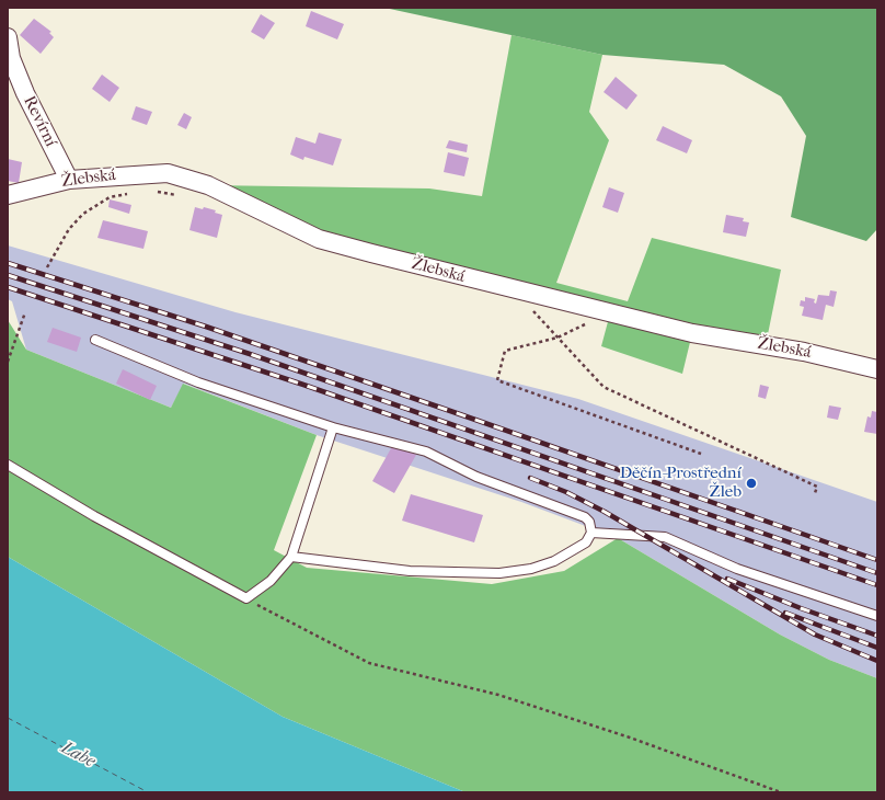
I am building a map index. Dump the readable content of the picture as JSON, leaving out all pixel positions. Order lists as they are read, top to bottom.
{
  "streets": {
    "street": ["Revírní", "Žlebská"]
  },
  "crossings": [
    ["Revírní", "Žlebská"]
  ],
  "water": ["Labe"],
  "places": ["Děčín-Prostřední Žleb"]
}
